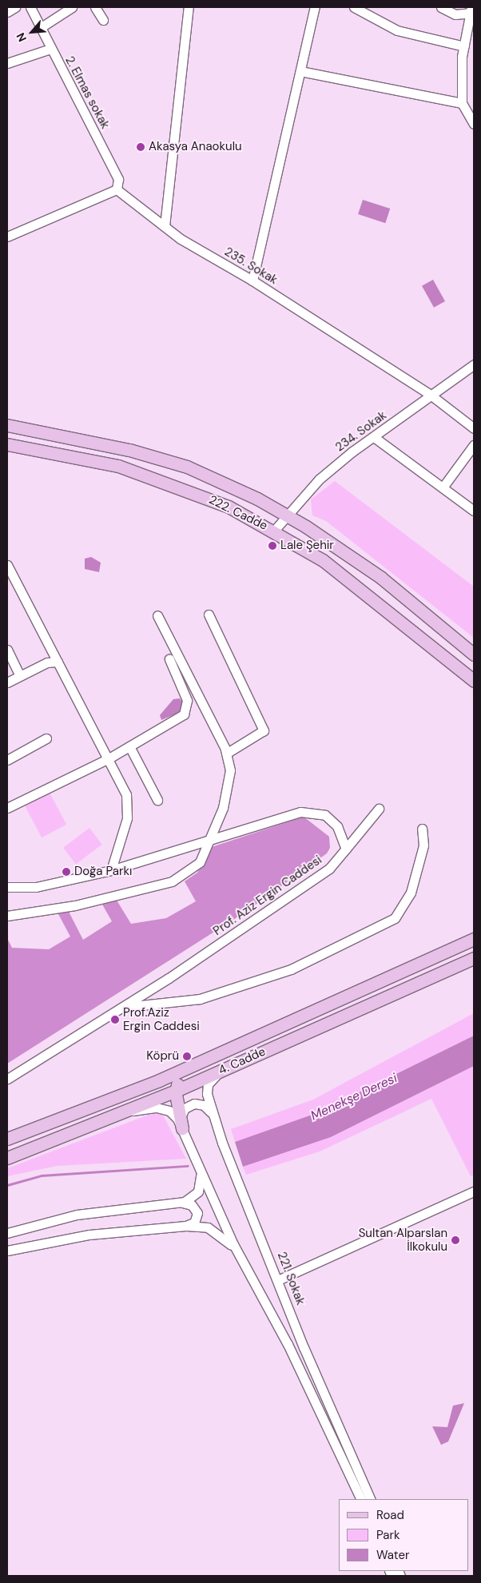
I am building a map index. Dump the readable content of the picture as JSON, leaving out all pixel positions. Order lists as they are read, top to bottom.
{
  "streets": {
    "main road": ["222. Cadde", "4. Cadde"],
    "street": [
      "2. Elmas sokak",
      "235. Sokak",
      "234. Sokak",
      "Prof. Aziz Ergin Caddesi",
      "221. Sokak"
    ]
  },
  "crossings": [
    ["2. Elmas sokak", "235. Sokak"],
    ["235. Sokak", "234. Sokak"],
    ["234. Sokak", "222. Cadde"],
    ["4. Cadde", "221. Sokak"]
  ],
  "water": ["Menekşe Deresi"],
  "places": [
    "Akasya Anaokulu",
    "Lale Şehir",
    "Doğa Parkı",
    "Prof.Aziz Ergin Caddesi",
    "Köprü",
    "Sultan Alparslan İlkokulu"
  ],
  "legend": ["Road", "Park", "Water"],
  "north": "bottom left"
}
